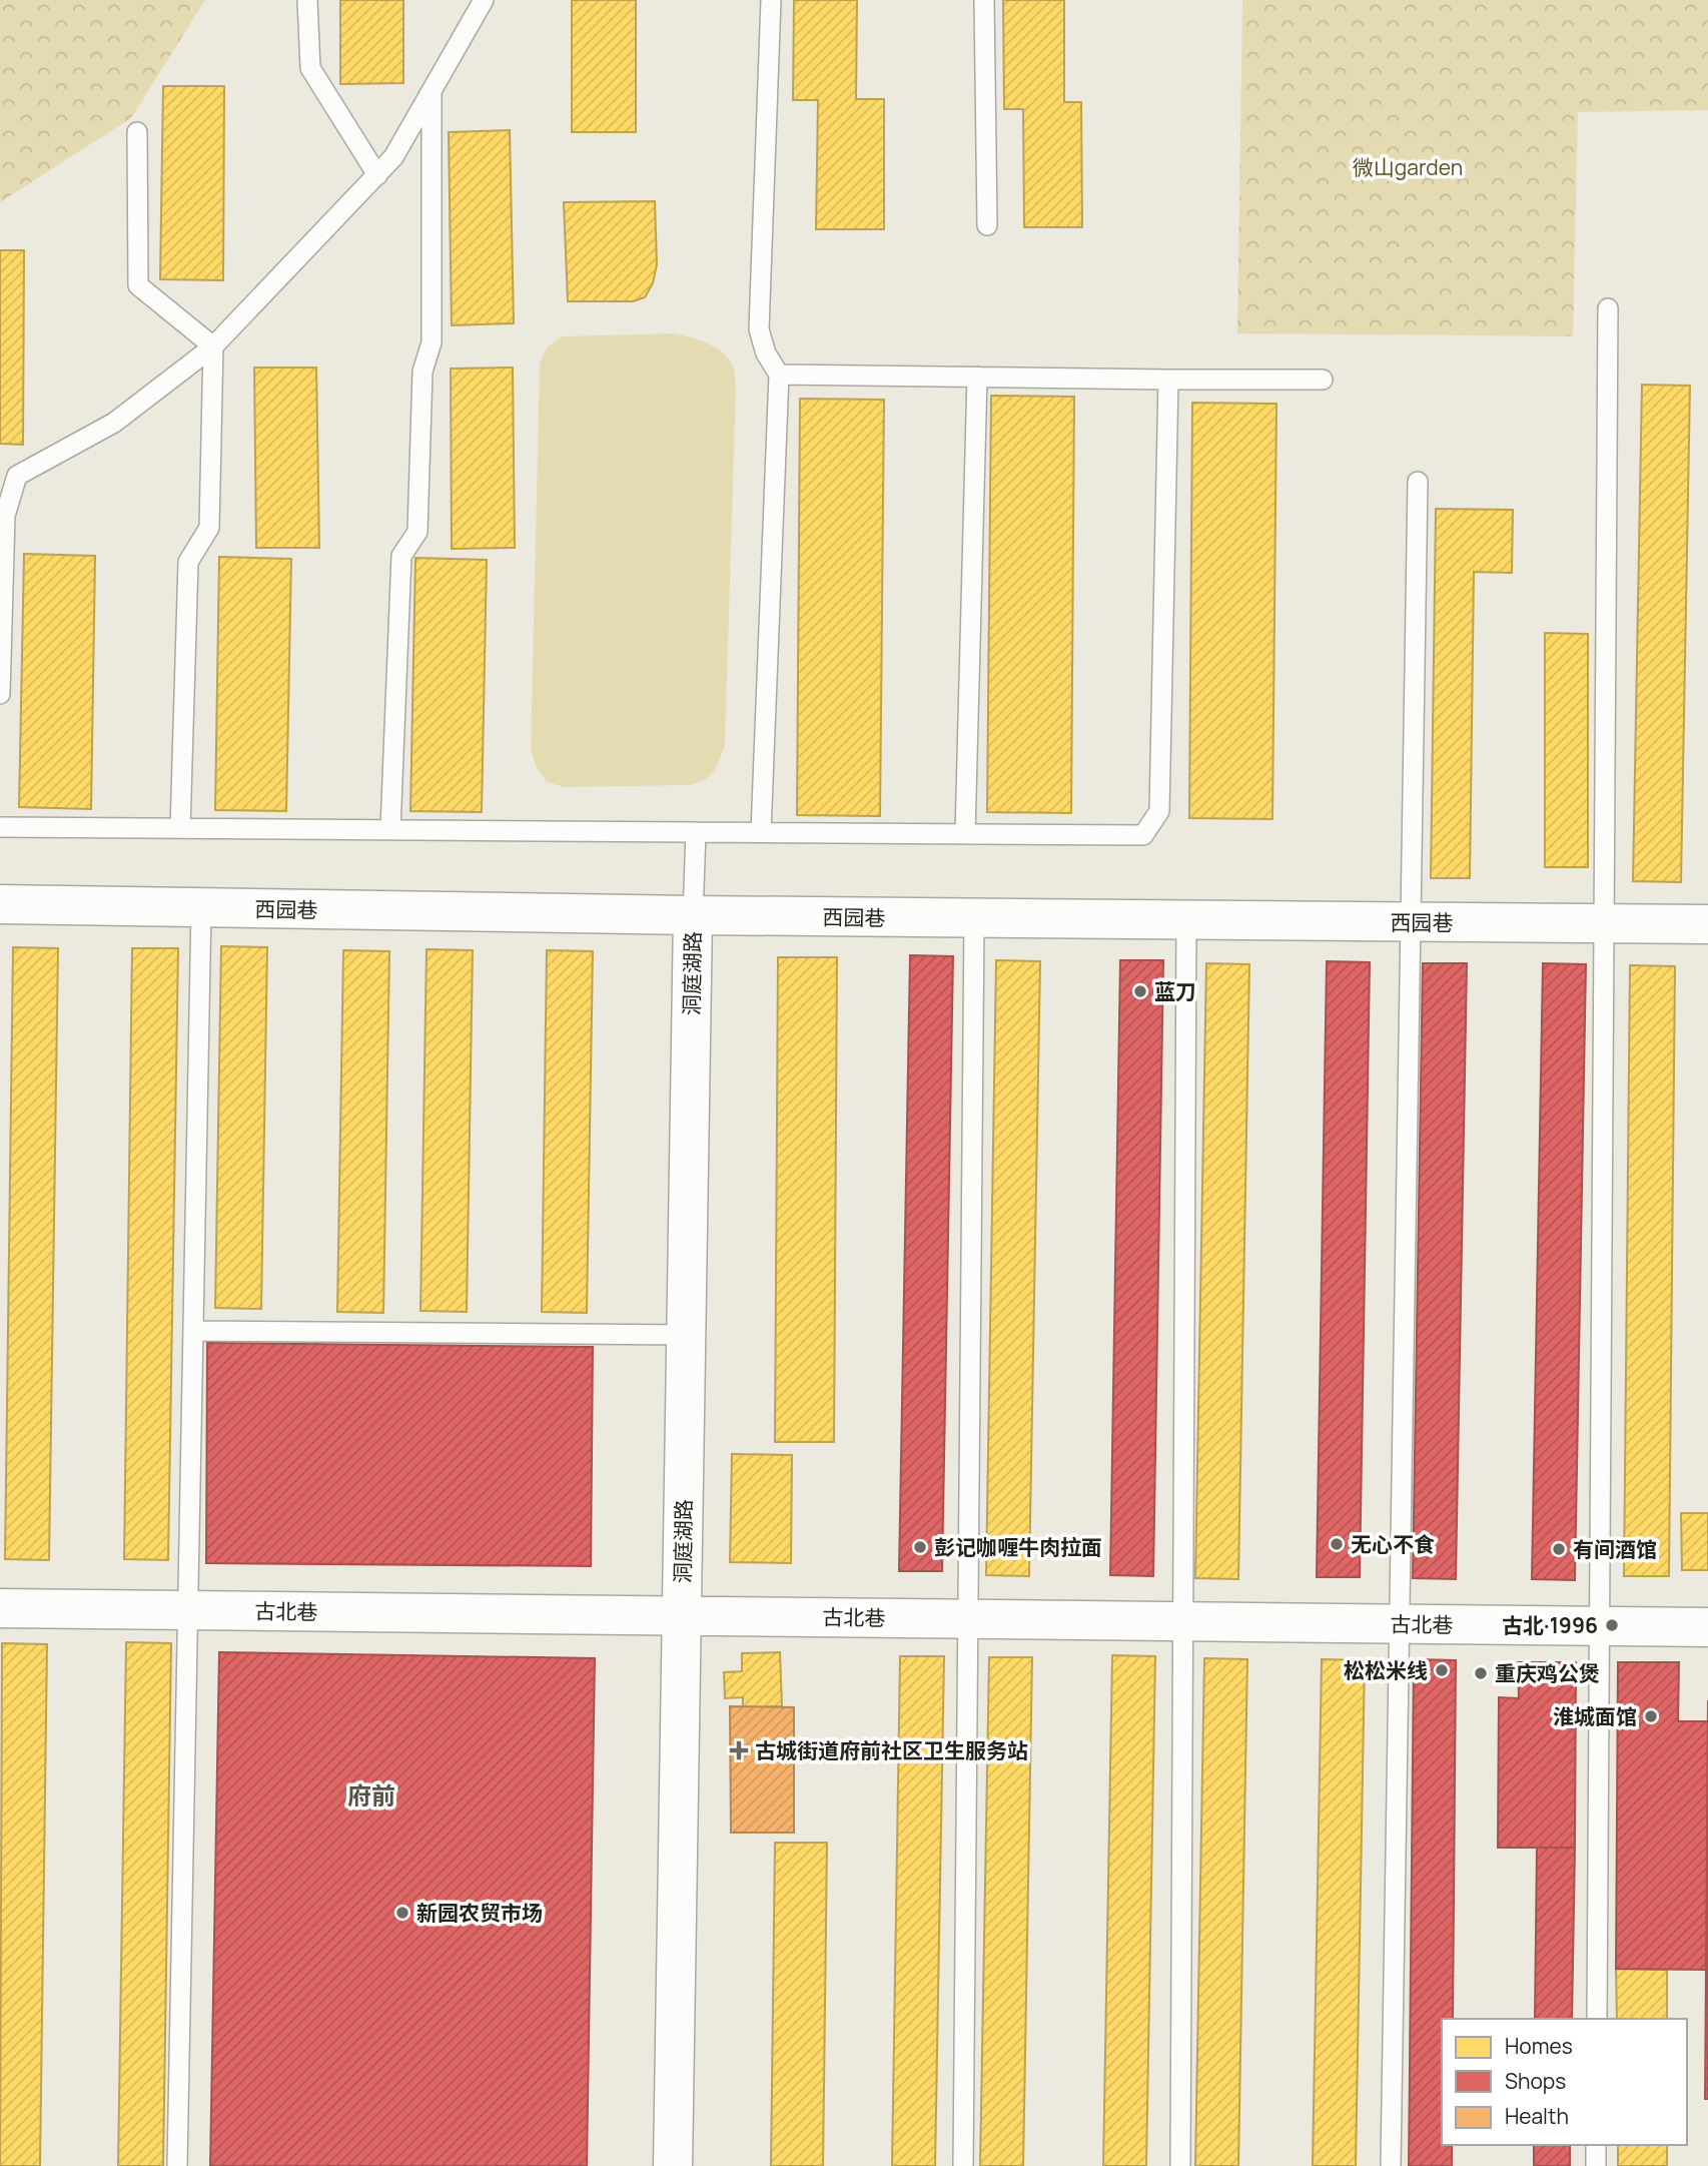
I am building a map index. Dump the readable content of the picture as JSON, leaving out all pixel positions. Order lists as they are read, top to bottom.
{
  "streets": {
    "street": ["西园巷", "洞庭湖路", "古北巷"]
  },
  "crossings": [
    ["西园巷", "洞庭湖路"],
    ["洞庭湖路", "古北巷"]
  ],
  "districts": ["府前"],
  "parks": ["微山garden"],
  "places": {
    "other": [
      "蓝刀",
      "无心不食",
      "彭记咖喱牛肉拉面",
      "有间酒馆",
      "古北·1996",
      "松松米线",
      "重庆鸡公煲",
      "淮城面馆",
      "新园农贸市场"
    ],
    "health": ["古城街道府前社区卫生服务站"]
  },
  "legend": ["Homes", "Shops", "Health"]
}
